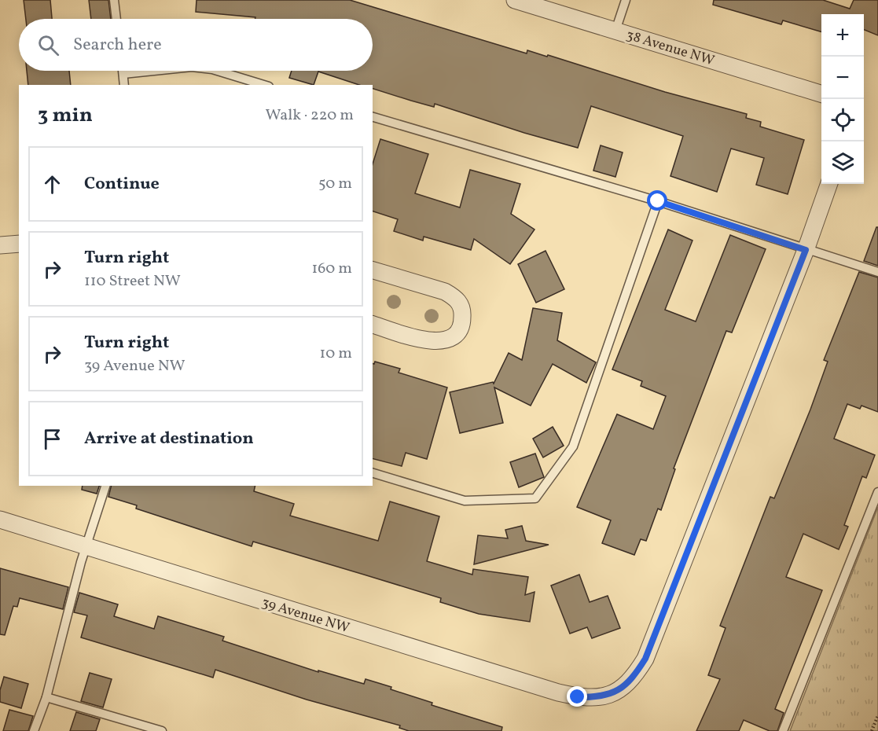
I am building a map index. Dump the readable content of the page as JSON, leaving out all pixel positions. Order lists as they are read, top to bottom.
{
  "streets": {
    "street": ["38 Avenue NW", "39 Avenue NW"]
  },
  "page": {
    "map_buttons": ["+", "−"],
    "search": "Search here",
    "heading": ["3 min", "Walk · 220 m"],
    "list": [
      ["Continue", "50 m"],
      ["Turn right", "110 Street NW", "160 m"],
      ["Turn right", "39 Avenue NW", "10 m"],
      "Arrive at destination"
    ]
  }
}
